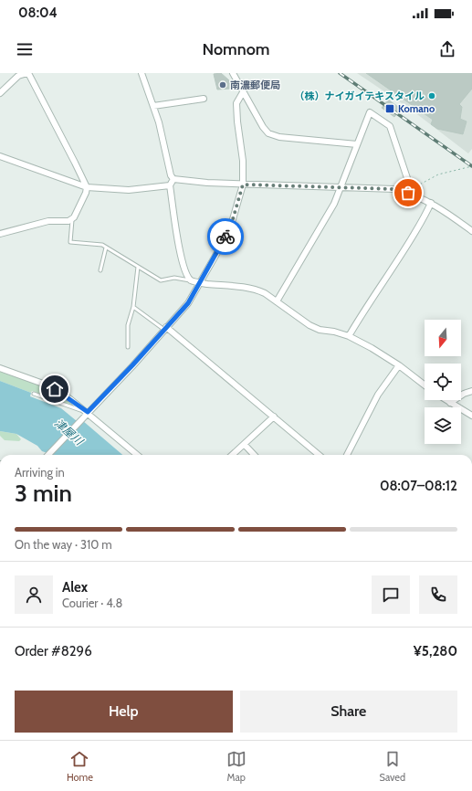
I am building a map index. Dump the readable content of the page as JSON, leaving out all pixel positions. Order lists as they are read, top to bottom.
{
  "water": ["津屋川"],
  "places": {
    "other": ["南濃郵便局", "（株）ナイガイテキスタイル"],
    "transit": ["Komano"]
  },
  "north": "bottom",
  "page": {
    "status": "08:04",
    "header": "Nomnom",
    "heading": ["3 min", "Arriving in", "08:07–08:12"],
    "panel": [
      "Alex",
      "Courier · 4.8",
      "Order #8296",
      "¥5,280"
    ],
    "bar": "On the way · 310 m",
    "buttons": ["Help", "Share"],
    "tabs": ["Home", "Map", "Saved"]
  }
}
